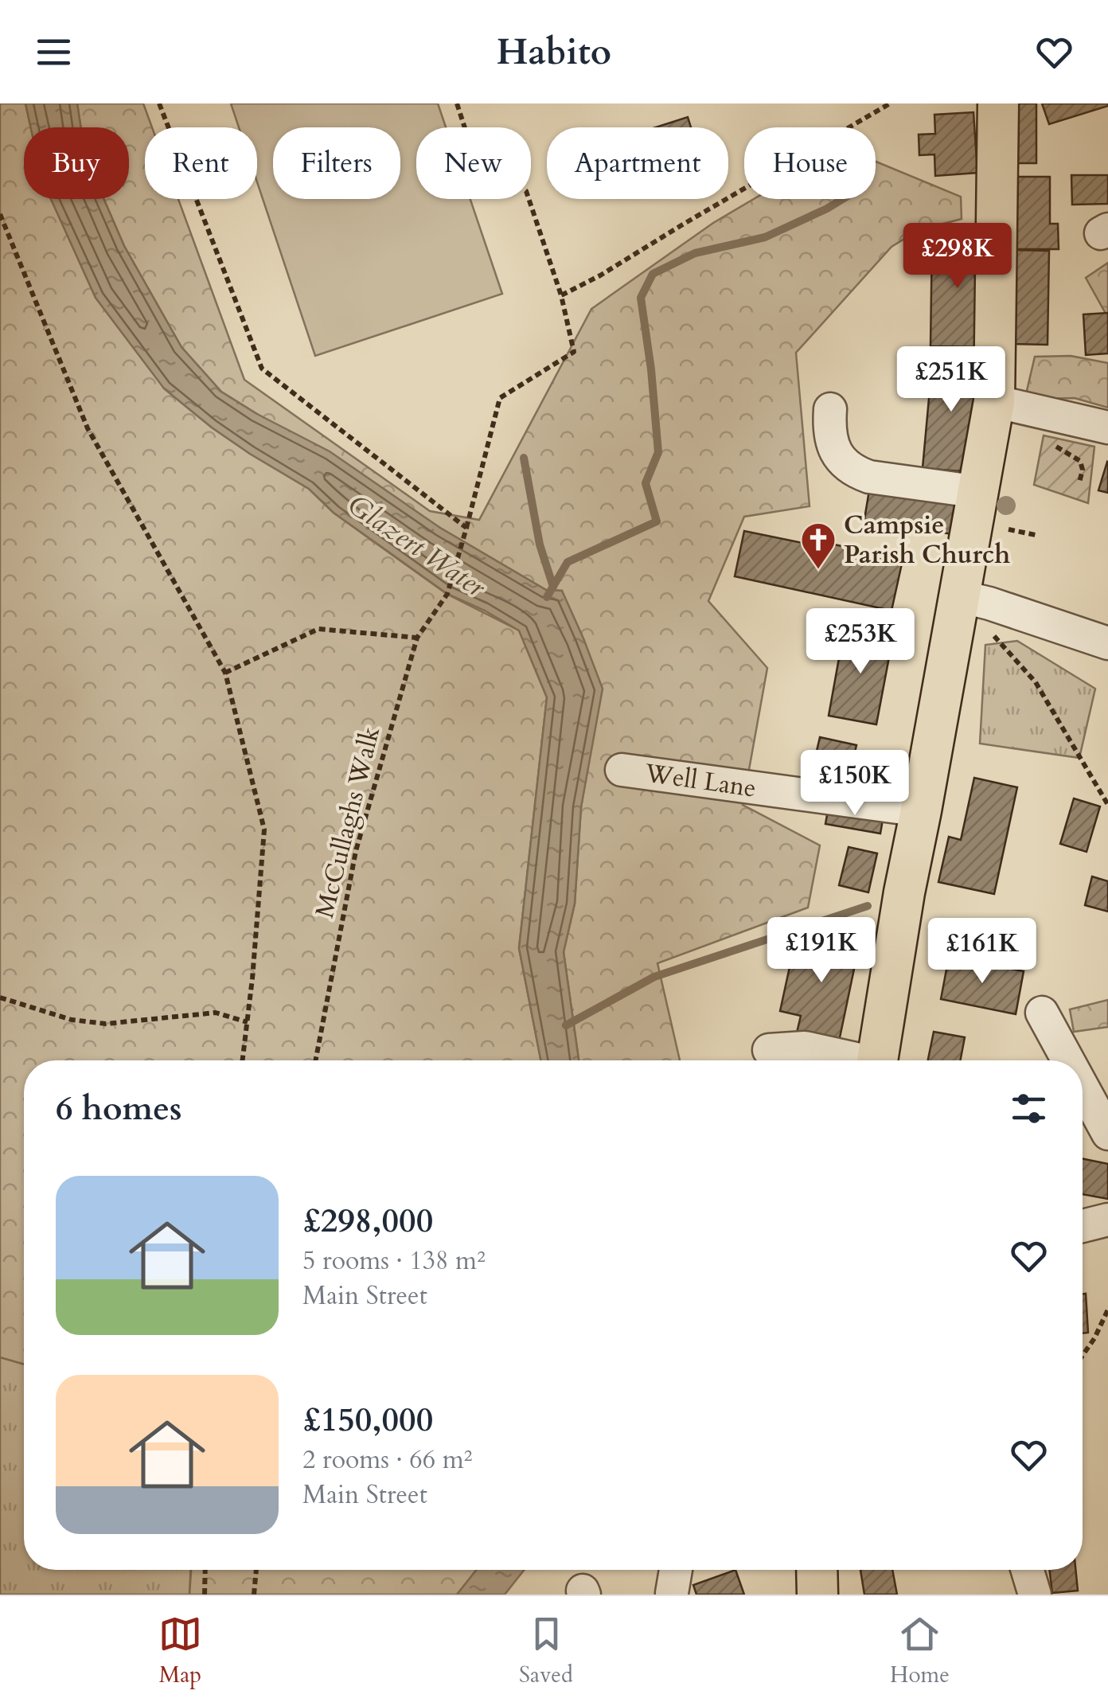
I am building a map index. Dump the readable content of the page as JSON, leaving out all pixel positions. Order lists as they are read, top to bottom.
{
  "streets": {
    "street": ["Well Lane"],
    "path": ["McCullaghs Walk"]
  },
  "water": ["Glazert Water"],
  "places": {
    "church": ["Campsie Parish Church"]
  },
  "page": {
    "header": "Habito",
    "chip": [
      "Buy",
      "Rent",
      "Filters",
      "New",
      "Apartment",
      "House"
    ],
    "price": [
      "£298K",
      "£251K",
      "£253K",
      "£150K",
      "£191K",
      "£161K"
    ],
    "heading": "6 homes",
    "list": [
      {
        "name": "£298,000",
        "note": "5 rooms · 138 m² · Main Street"
      },
      {
        "name": "£150,000",
        "note": "2 rooms · 66 m² · Main Street"
      }
    ],
    "tabs": ["Map", "Saved", "Home"]
  }
}
